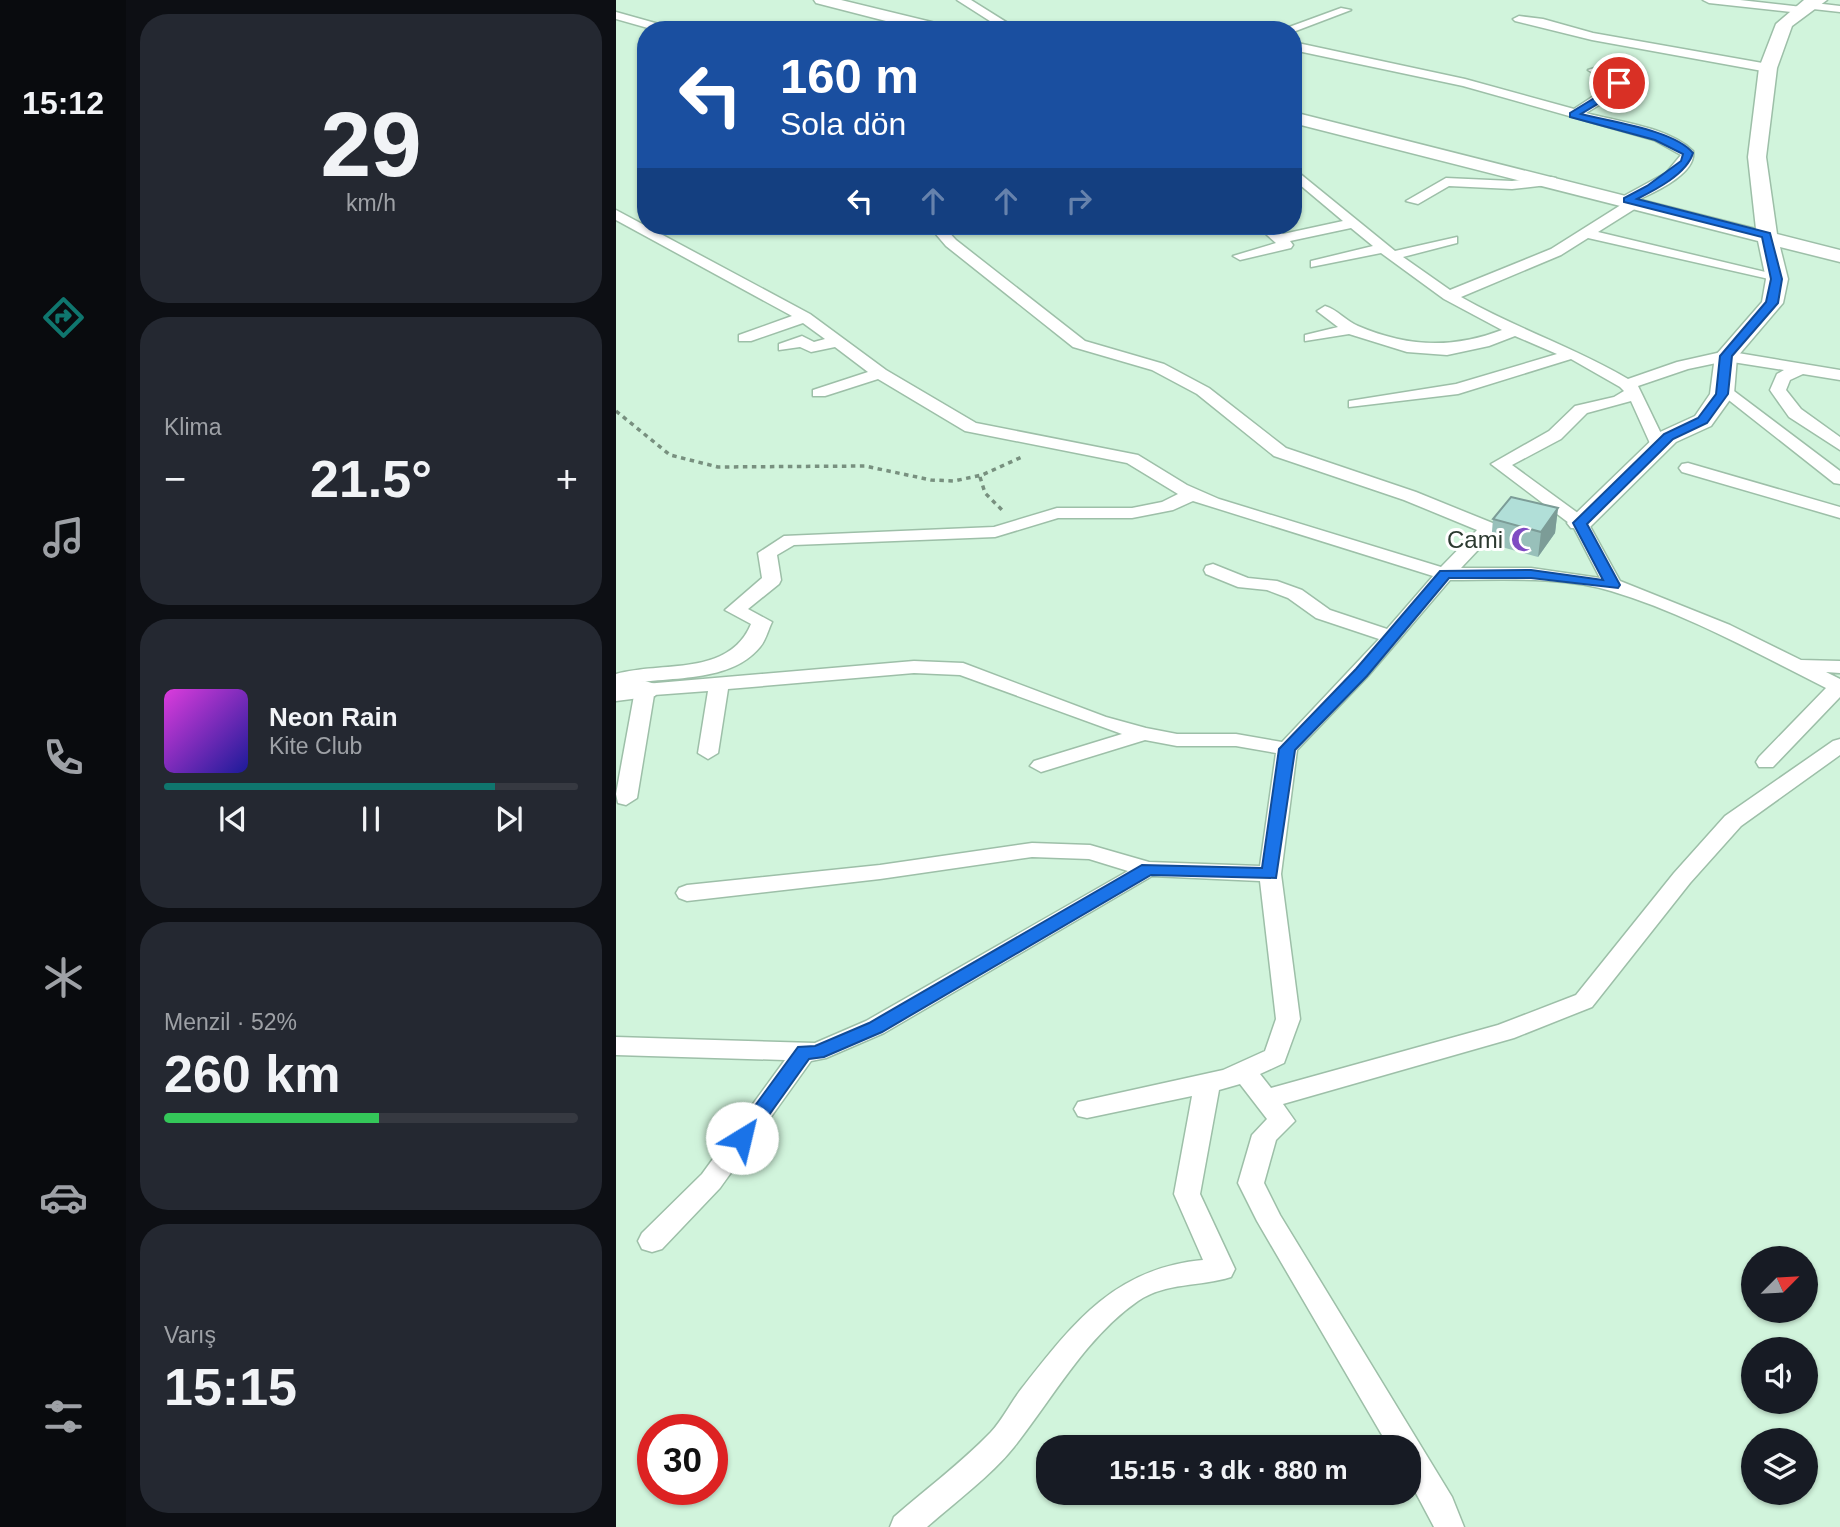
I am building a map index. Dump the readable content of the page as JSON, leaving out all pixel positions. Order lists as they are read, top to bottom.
{
  "places": {
    "mosque": ["Cami"]
  },
  "north": "top right",
  "page": {
    "tabs": "15:12",
    "tile": [
      ["29", "km/h"],
      "Klima",
      ["Menzil · 52%", "260 km"],
      ["Varış", "15:15"]
    ],
    "turn": ["160 m", "Sola dön"],
    "heat": ["−", "21.5°", "+"],
    "song": ["Neon Rain", "Kite Club"],
    "limit": "30",
    "trip": "15:15 · 3 dk · 880 m"
  }
}
